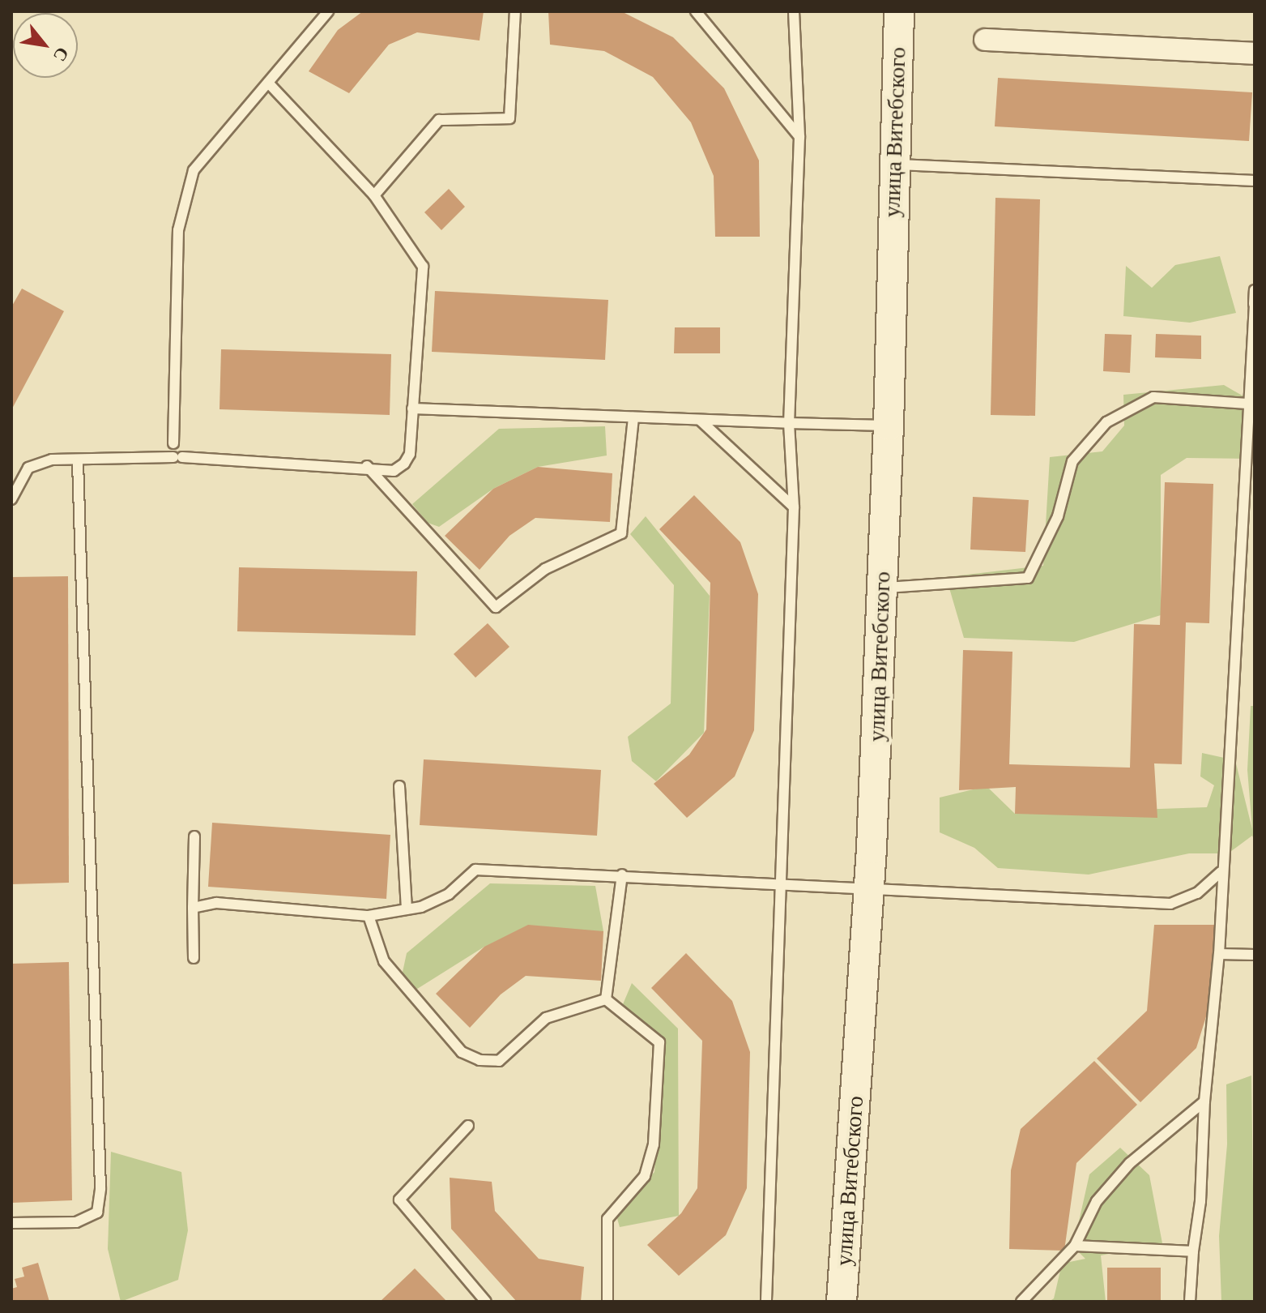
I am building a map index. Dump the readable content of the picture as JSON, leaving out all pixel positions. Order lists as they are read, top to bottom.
{
  "streets": {
    "street": ["улица Витебского"]
  },
  "north": "bottom right"
}
